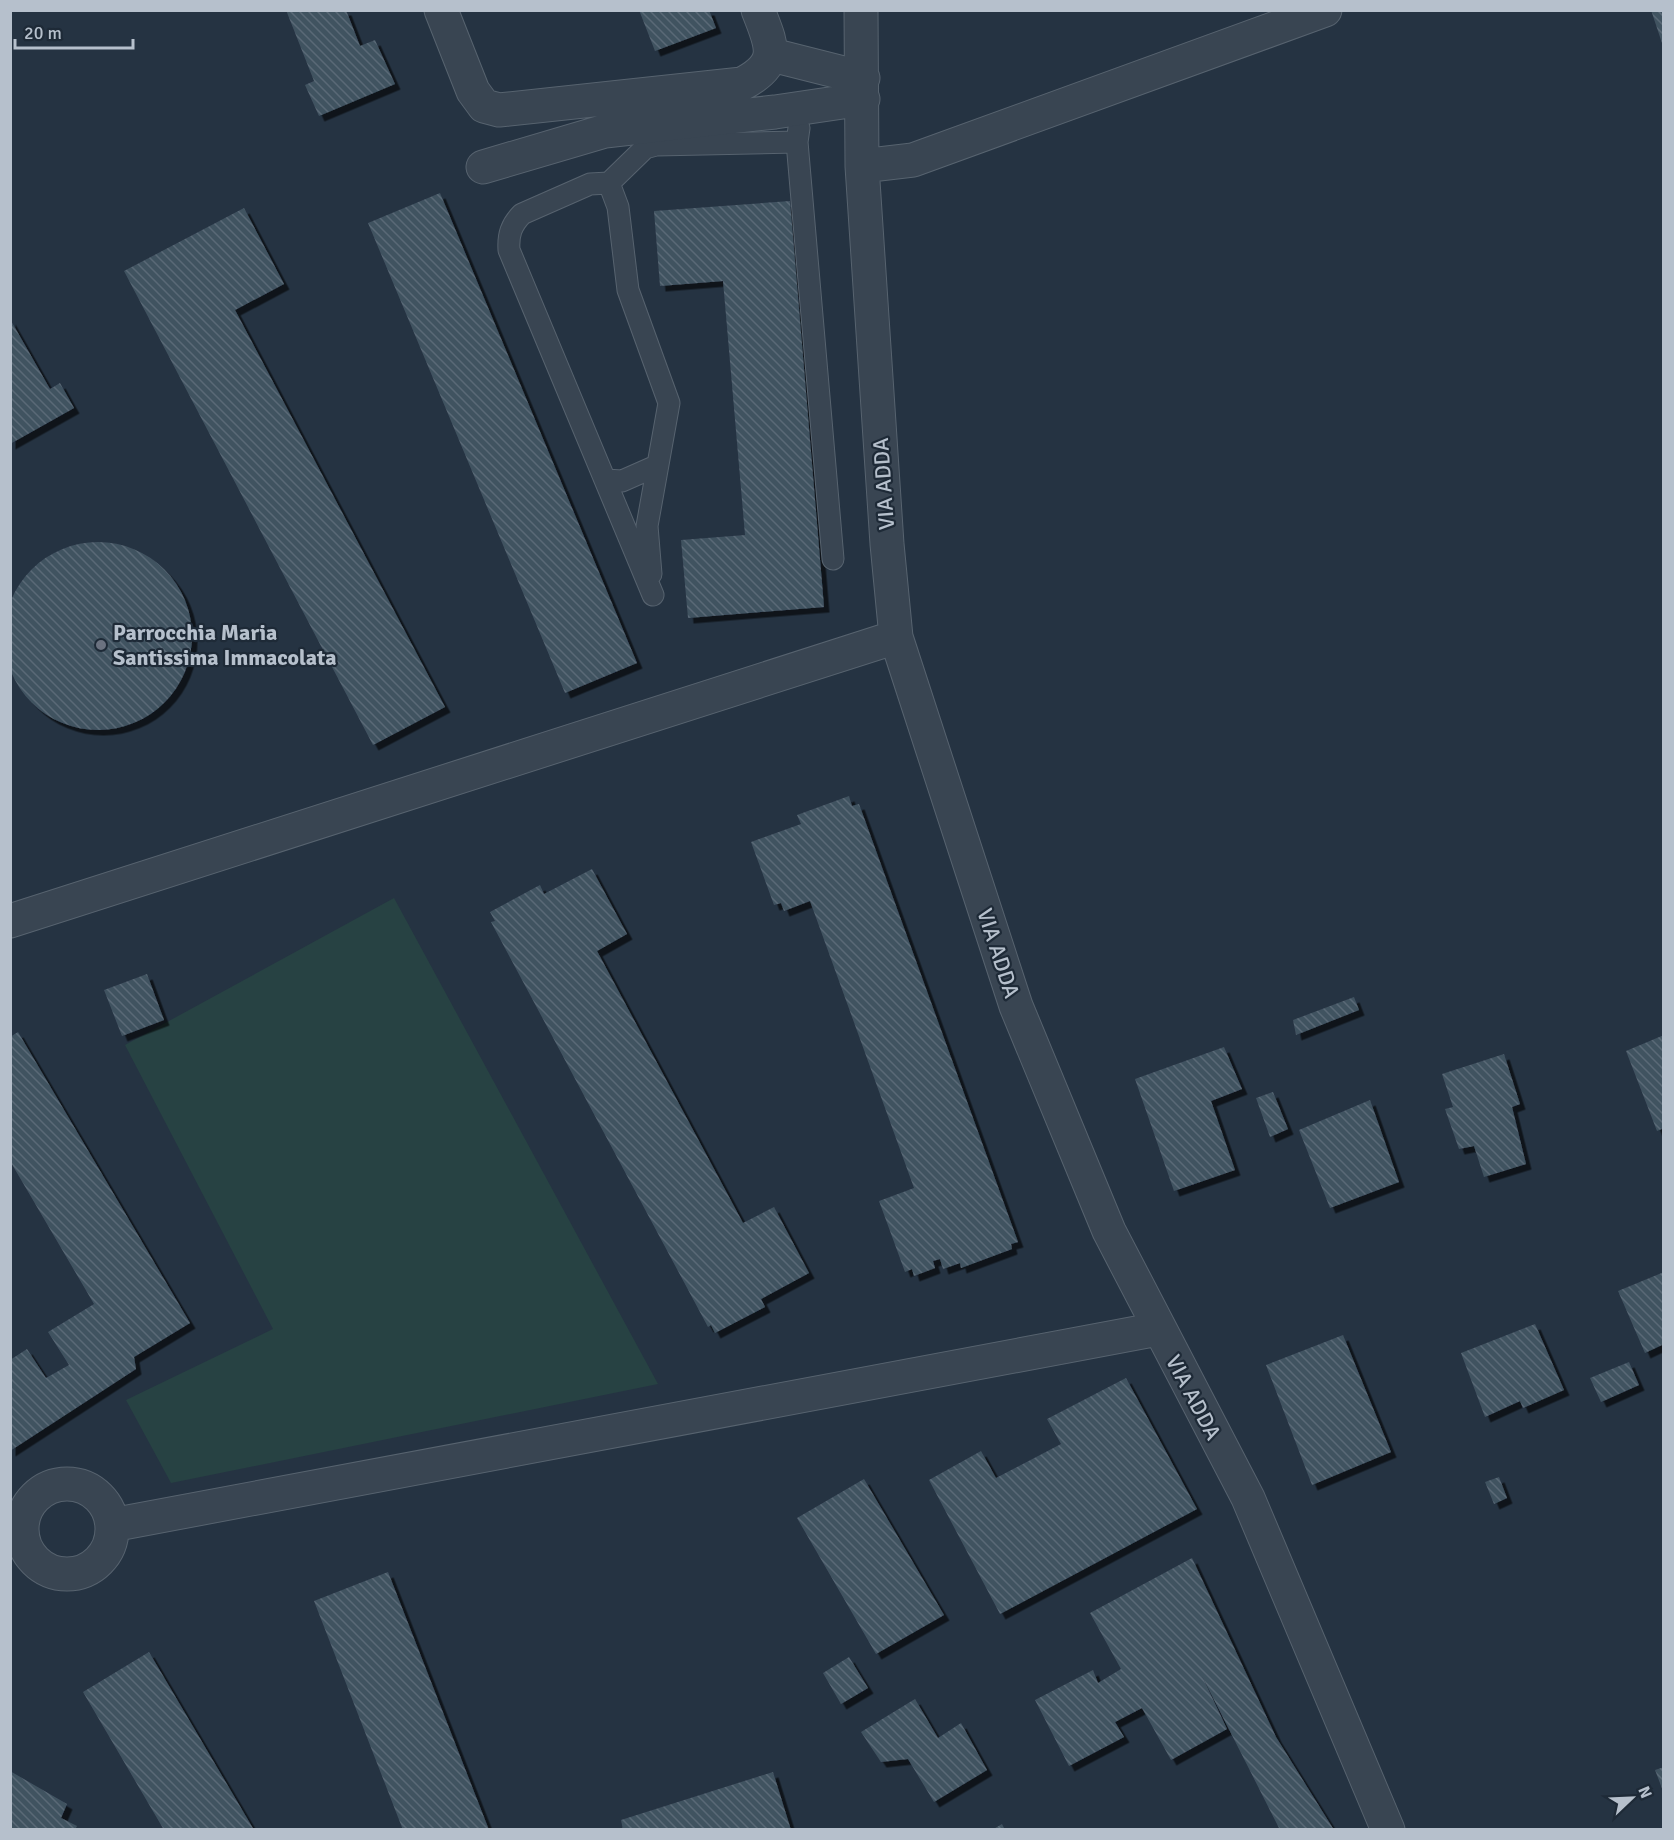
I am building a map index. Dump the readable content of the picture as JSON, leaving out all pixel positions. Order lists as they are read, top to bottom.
{
  "streets": {
    "street": ["VIA ADDA"]
  },
  "places": ["Parrocchia Maria Santissima Immacolata"],
  "scale_bar": "20 m",
  "north": "top right"
}
